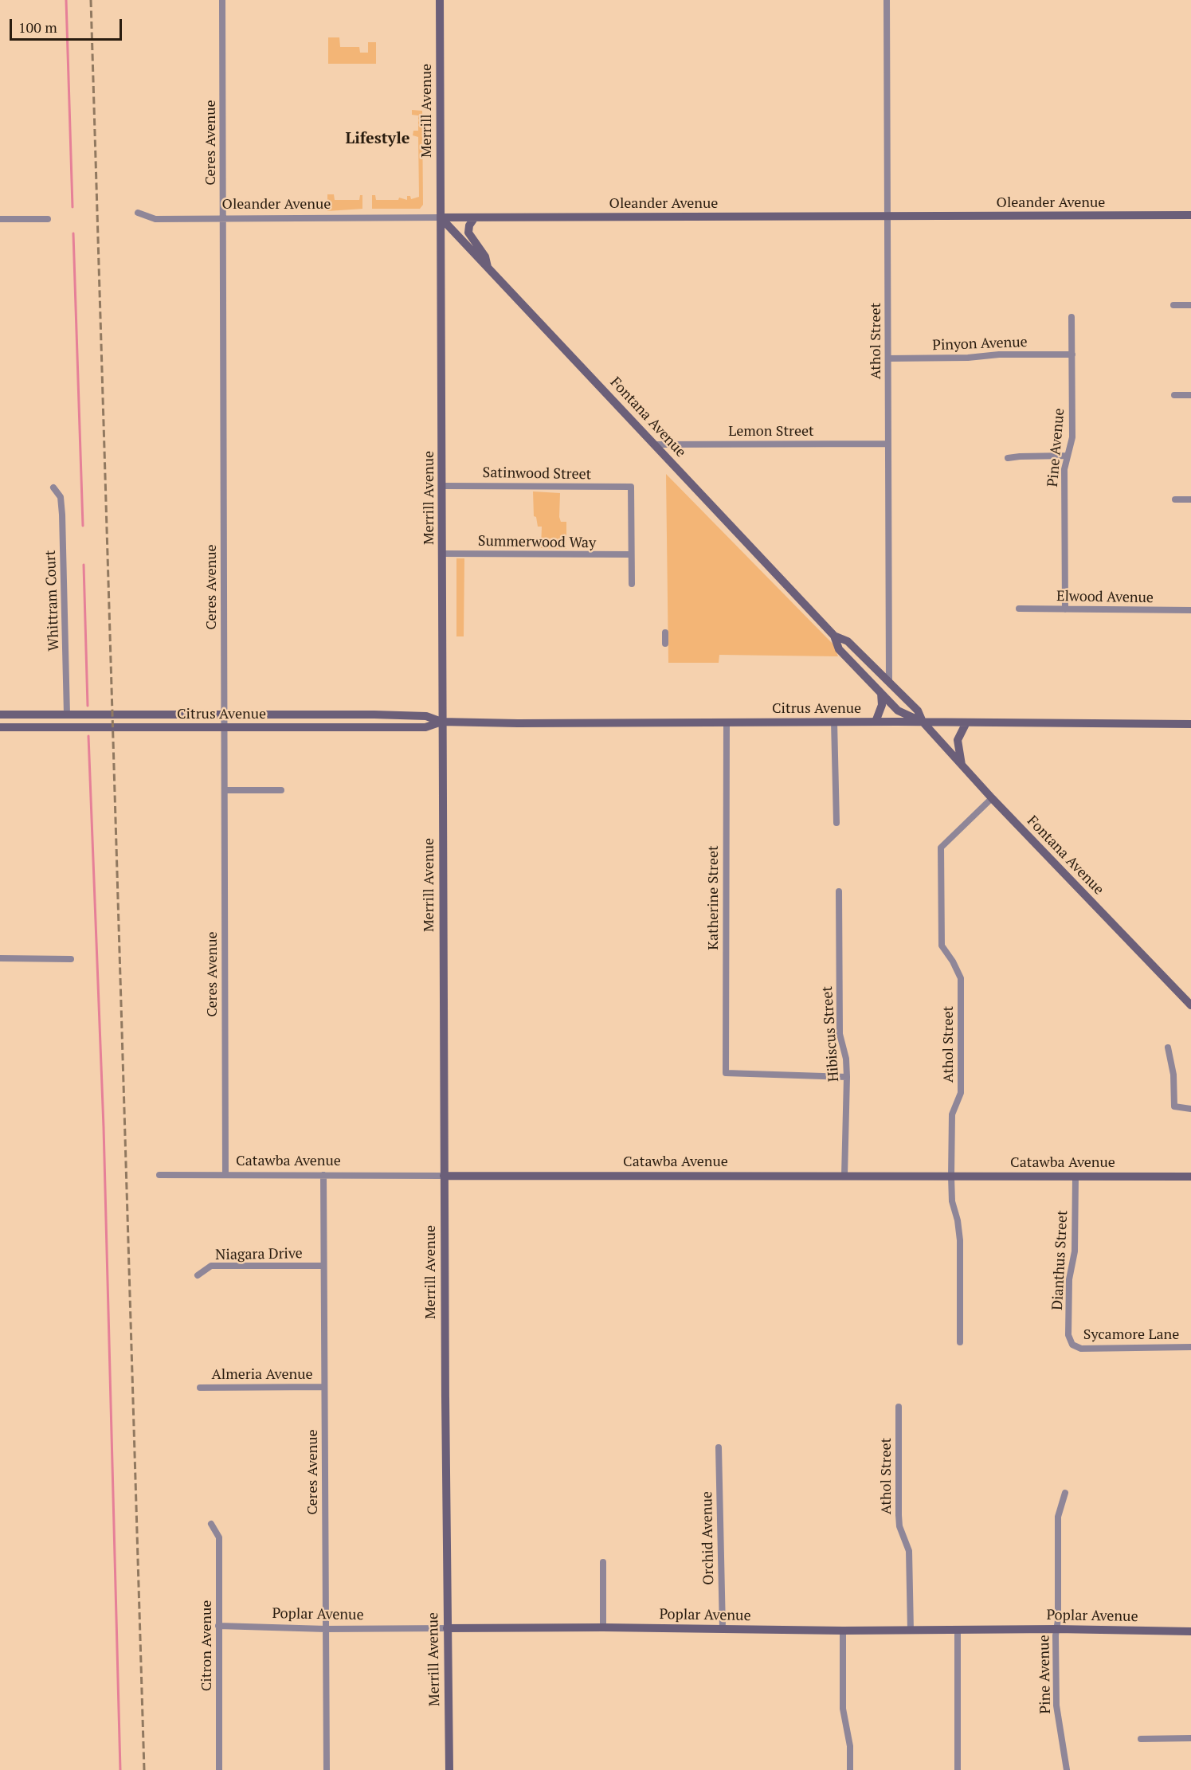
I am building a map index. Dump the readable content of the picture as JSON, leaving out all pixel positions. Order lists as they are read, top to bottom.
{
  "streets": {
    "main road": [
      "Merrill Avenue",
      "Oleander Avenue",
      "Fontana Avenue",
      "Citrus Avenue",
      "Catawba Avenue",
      "Poplar Avenue"
    ],
    "street": [
      "Ceres Avenue",
      "Athol Street",
      "Pinyon Avenue",
      "Lemon Street",
      "Pine Avenue",
      "Satinwood Street",
      "Summerwood Way",
      "Elwood Avenue",
      "Whittram Court",
      "Katherine Street",
      "Hibiscus Street",
      "Niagara Drive",
      "Dianthus Street",
      "Sycamore Lane",
      "Almeria Avenue",
      "Orchid Avenue",
      "Citron Avenue"
    ]
  },
  "crossings": [
    ["Merrill Avenue", "Oleander Avenue"],
    ["Merrill Avenue", "Fontana Avenue"],
    ["Merrill Avenue", "Satinwood Street"],
    ["Merrill Avenue", "Summerwood Way"],
    ["Merrill Avenue", "Citrus Avenue"],
    ["Merrill Avenue", "Catawba Avenue"],
    ["Merrill Avenue", "Poplar Avenue"],
    ["Ceres Avenue", "Oleander Avenue"],
    ["Ceres Avenue", "Citrus Avenue"],
    ["Ceres Avenue", "Catawba Avenue"],
    ["Ceres Avenue", "Niagara Drive"],
    ["Ceres Avenue", "Almeria Avenue"],
    ["Ceres Avenue", "Poplar Avenue"],
    ["Oleander Avenue", "Athol Street"],
    ["Oleander Avenue", "Fontana Avenue"],
    ["Athol Street", "Pinyon Avenue"],
    ["Athol Street", "Fontana Avenue"],
    ["Athol Street", "Lemon Street"],
    ["Athol Street", "Catawba Avenue"],
    ["Athol Street", "Poplar Avenue"],
    ["Pinyon Avenue", "Pine Avenue"],
    ["Fontana Avenue", "Lemon Street"],
    ["Fontana Avenue", "Citrus Avenue"],
    ["Pine Avenue", "Elwood Avenue"],
    ["Pine Avenue", "Poplar Avenue"],
    ["Satinwood Street", "Summerwood Way"],
    ["Whittram Court", "Citrus Avenue"],
    ["Citrus Avenue", "Katherine Street"],
    ["Katherine Street", "Hibiscus Street"],
    ["Hibiscus Street", "Catawba Avenue"],
    ["Catawba Avenue", "Dianthus Street"],
    ["Dianthus Street", "Sycamore Lane"],
    ["Orchid Avenue", "Poplar Avenue"],
    ["Poplar Avenue", "Citron Avenue"]
  ],
  "districts": ["Lifestyle"],
  "scale_bar": "100 m"
}
